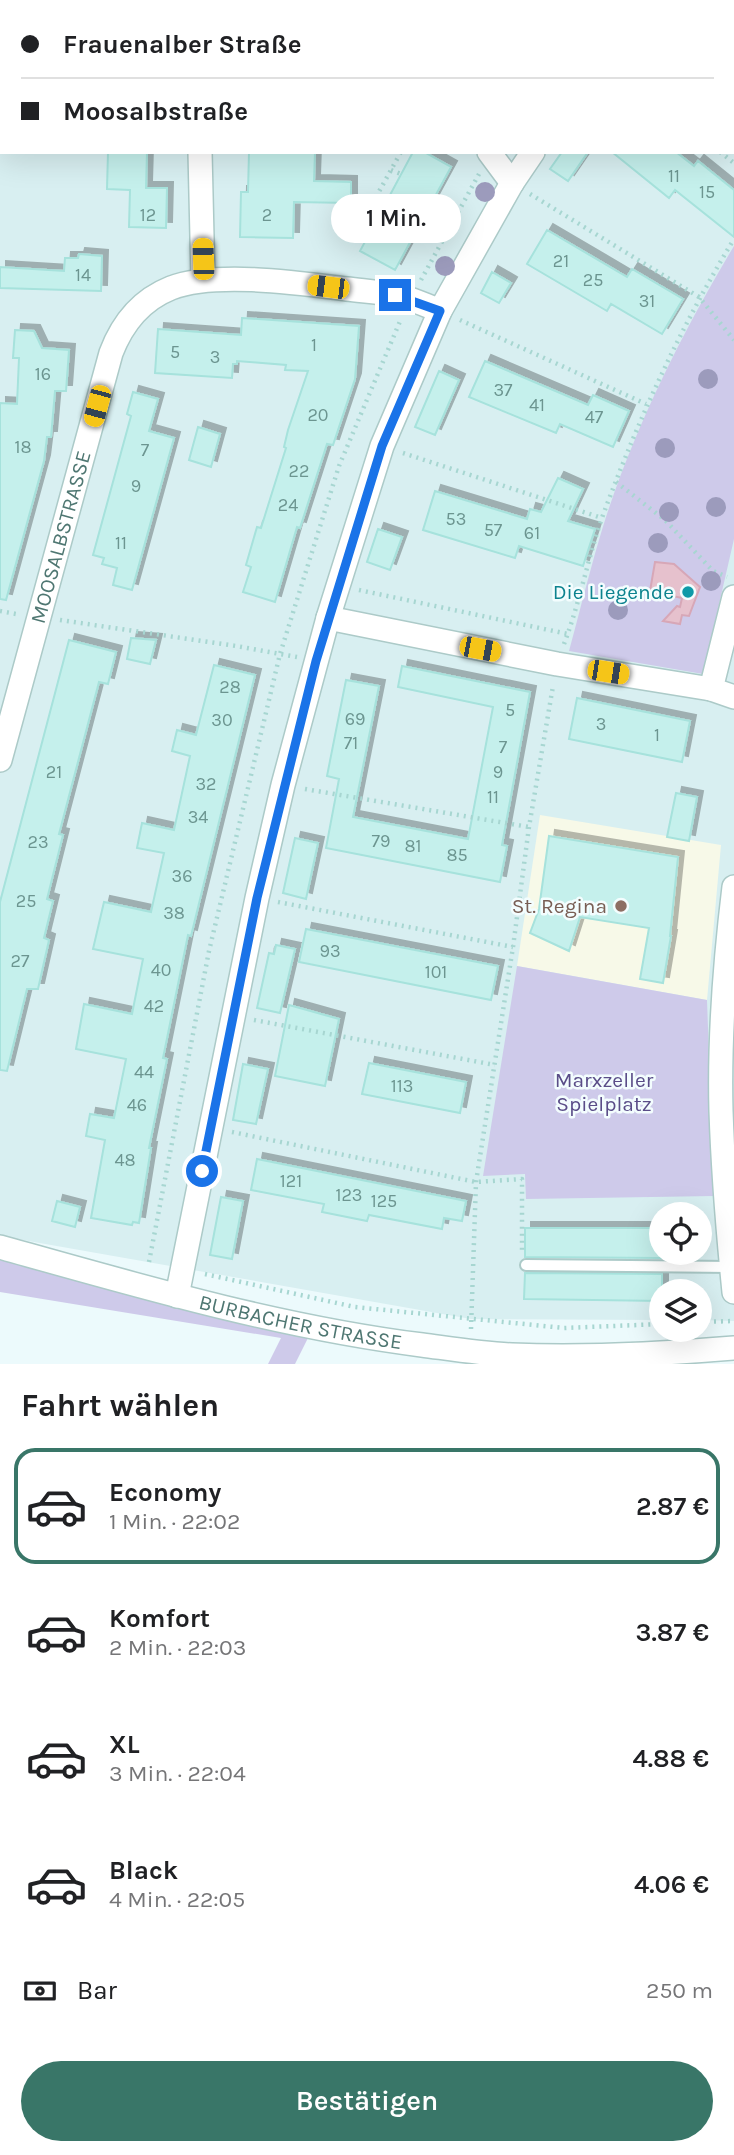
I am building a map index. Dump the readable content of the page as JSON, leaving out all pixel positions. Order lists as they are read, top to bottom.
{
  "streets": {
    "street": ["MOOSALBSTRASSE", "BURBACHER STRASSE"]
  },
  "parks": ["Marxzeller Spielplatz"],
  "places": ["Die Liegende", "St. Regina"],
  "house_numbers": [
    "11",
    "15",
    "12",
    "2",
    "21",
    "14",
    "25",
    "31",
    "1",
    "5",
    "3",
    "16",
    "37",
    "41",
    "20",
    "47",
    "18",
    "7",
    "22",
    "9",
    "24",
    "53",
    "57",
    "61",
    "11",
    "28",
    "5",
    "69",
    "30",
    "3",
    "1",
    "71",
    "7",
    "21",
    "9",
    "32",
    "11",
    "34",
    "79",
    "23",
    "81",
    "85",
    "36",
    "25",
    "38",
    "93",
    "27",
    "40",
    "101",
    "42",
    "44",
    "113",
    "46",
    "48",
    "121",
    "123",
    "125"
  ],
  "page": {
    "banner": ["Frauenalber Straße", "Moosalbstraße"],
    "bubble": "1 Min.",
    "heading": "Fahrt wählen",
    "list": [
      {
        "name": "Economy",
        "note": "1 Min. · 22:02",
        "value": "2.87 €"
      },
      {
        "name": "Komfort",
        "note": "2 Min. · 22:03",
        "value": "3.87 €"
      },
      {
        "name": "XL",
        "note": "3 Min. · 22:04",
        "value": "4.88 €"
      },
      {
        "name": "Black",
        "note": "4 Min. · 22:05",
        "value": "4.06 €"
      }
    ],
    "pay": ["Bar", "250 m"],
    "buttons": "Bestätigen"
  }
}
